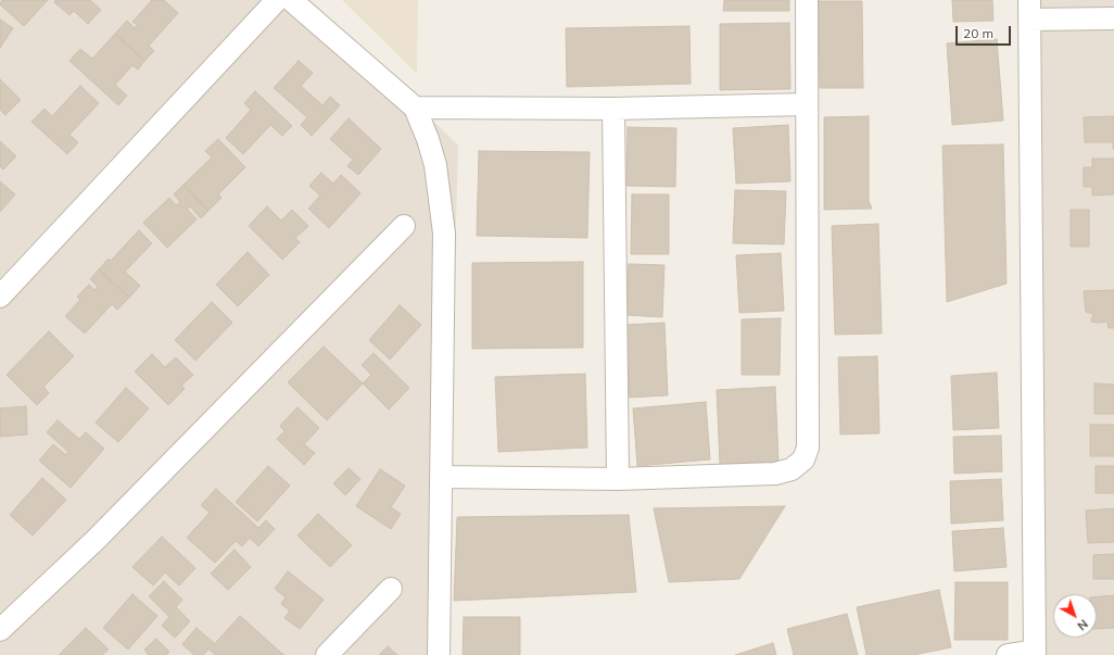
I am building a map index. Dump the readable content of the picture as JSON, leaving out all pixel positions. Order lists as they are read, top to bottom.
{
  "scale_bar": "20 m",
  "north": "bottom right"
}
